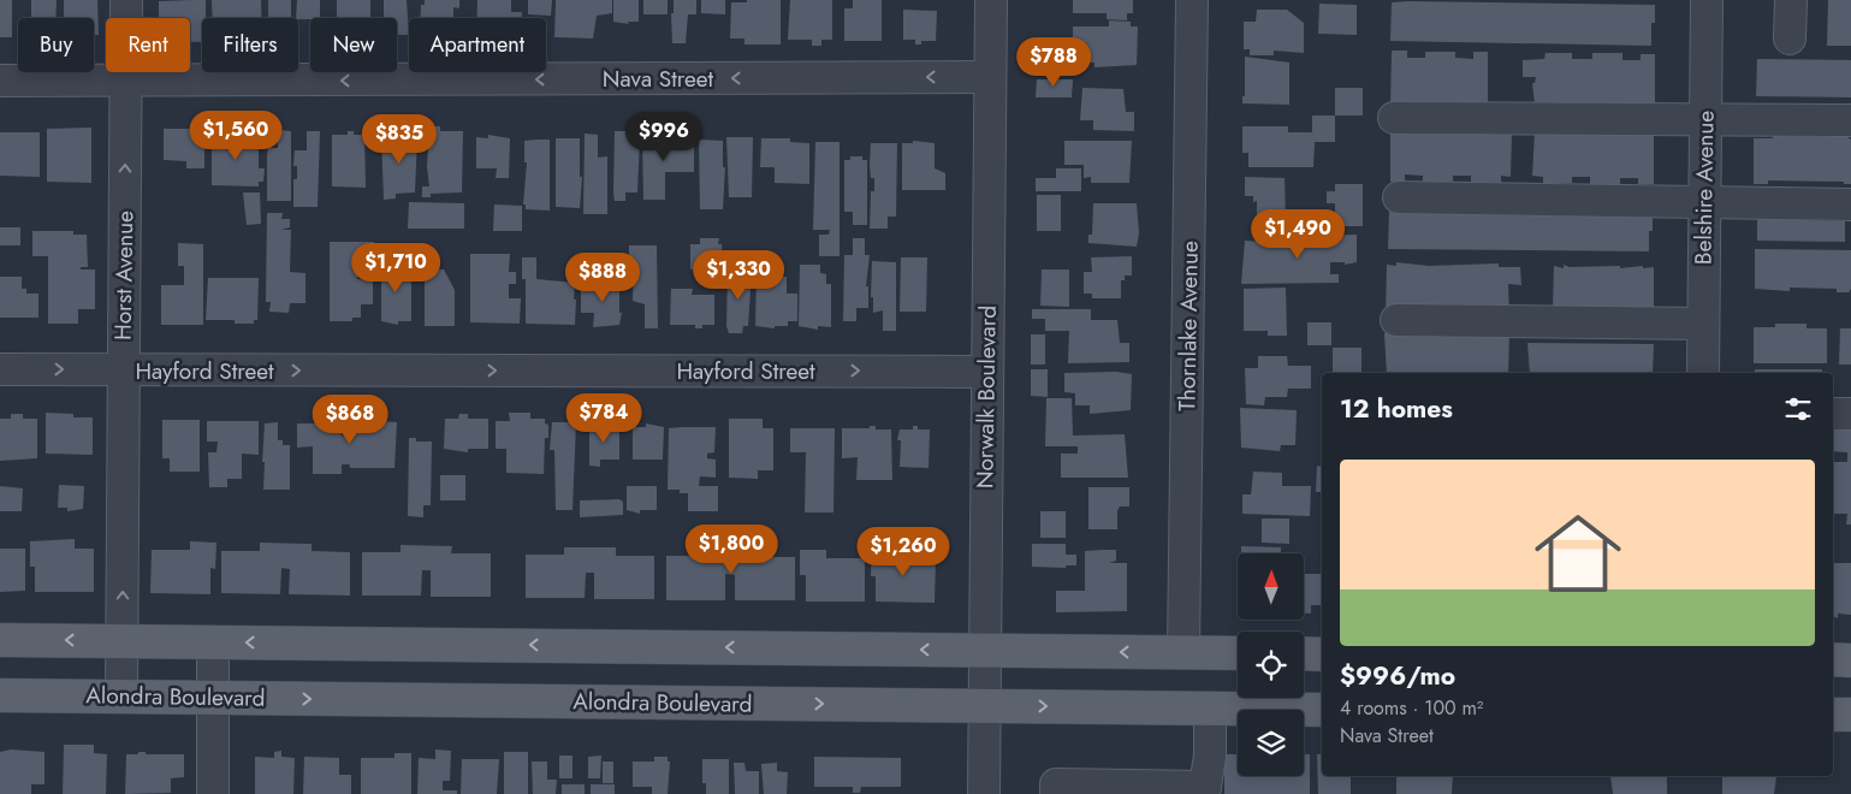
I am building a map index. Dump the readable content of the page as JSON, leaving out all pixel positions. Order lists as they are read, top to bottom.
{
  "streets": {
    "main road": ["Alondra Boulevard"],
    "street": [
      "Nava Street",
      "Belshire Avenue",
      "Horst Avenue",
      "Thornlake Avenue",
      "Hayford Street",
      "Norwalk Boulevard"
    ]
  },
  "crossings": [
    ["Nava Street", "Horst Avenue"],
    ["Nava Street", "Norwalk Boulevard"],
    ["Horst Avenue", "Hayford Street"],
    ["Horst Avenue", "Alondra Boulevard"],
    ["Hayford Street", "Norwalk Boulevard"],
    ["Norwalk Boulevard", "Alondra Boulevard"]
  ],
  "one_way": ["Nava Street", "Horst Avenue", "Hayford Street"],
  "north": "top",
  "page": {
    "chip": [
      "Buy",
      "Rent",
      "Filters",
      "New",
      "Apartment"
    ],
    "price": [
      "$788",
      "$1,560",
      "$996",
      "$835",
      "$1,490",
      "$1,710",
      "$1,330",
      "$888",
      "$784",
      "$868",
      "$1,800",
      "$1,260"
    ],
    "heading": "12 homes",
    "list": [
      {
        "name": "$996/mo",
        "note": "4 rooms · 100 m² · Nava Street"
      }
    ]
  }
}
